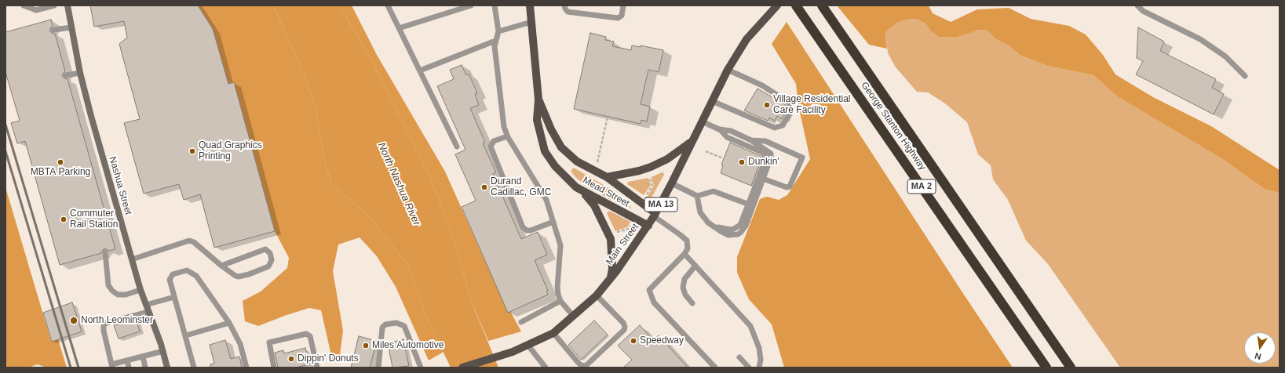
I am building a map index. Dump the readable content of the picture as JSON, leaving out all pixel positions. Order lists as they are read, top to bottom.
{
  "streets": {
    "highway": ["George Stanton Highway", "MA 2"],
    "main road": [
      "Nashua Street",
      "Mead Street",
      "MA 13",
      "Main Street"
    ]
  },
  "crossings": [
    ["Mead Street", "Main Street"]
  ],
  "water": ["North Nashua River"],
  "places": [
    "Village Residential Care Facility",
    "Quad Graphics Printing",
    "MBTA Parking",
    "Dunkin'",
    "Durand Cadillac, GMC",
    "Commuter Rail Station",
    "North Leominster",
    "Speedway",
    "Miles Automotive",
    "Dippin' Donuts"
  ],
  "north": "bottom"
}
